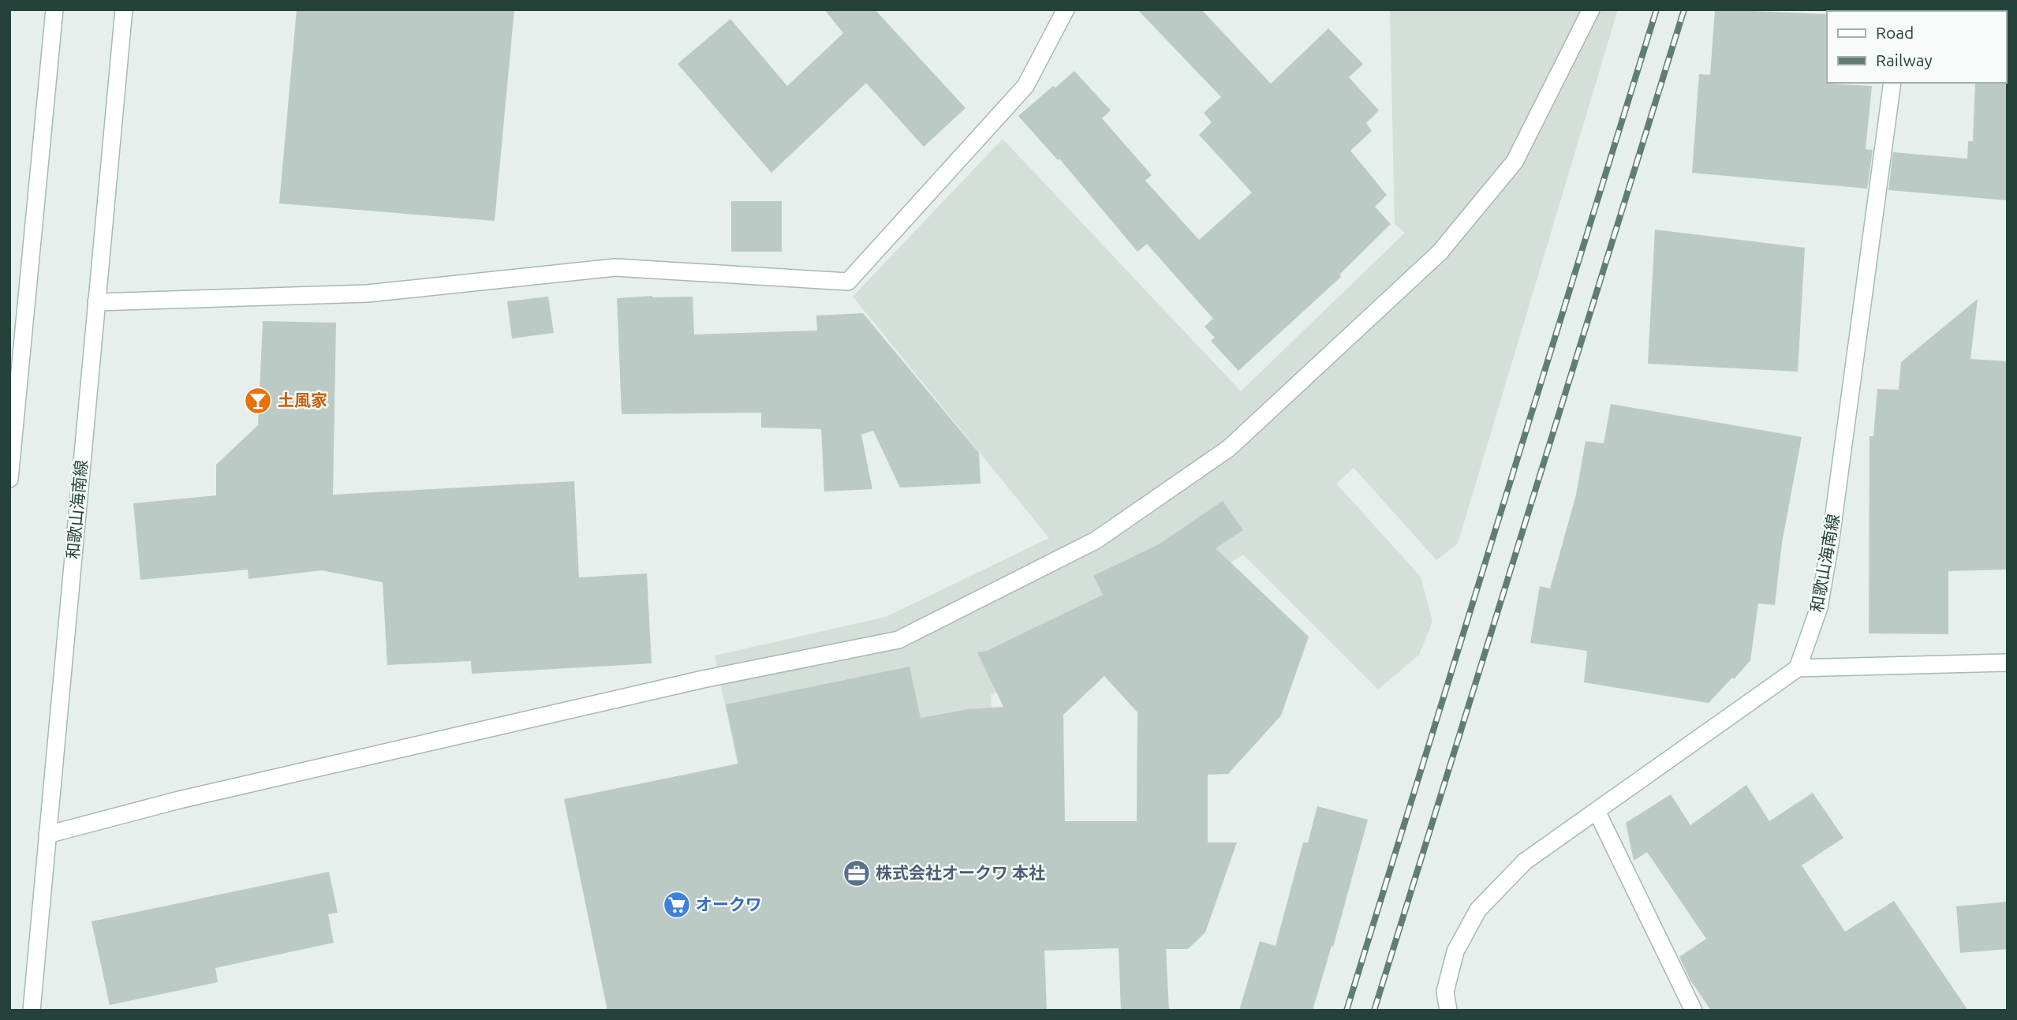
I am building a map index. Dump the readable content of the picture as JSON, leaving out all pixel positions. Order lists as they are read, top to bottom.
{
  "streets": {
    "main road": ["和歌山海南線"]
  },
  "places": {
    "bar": ["土風家"],
    "office": ["株式会社オークワ 本社"],
    "supermarket": ["オークワ"]
  },
  "legend": ["Road", "Railway"]
}
